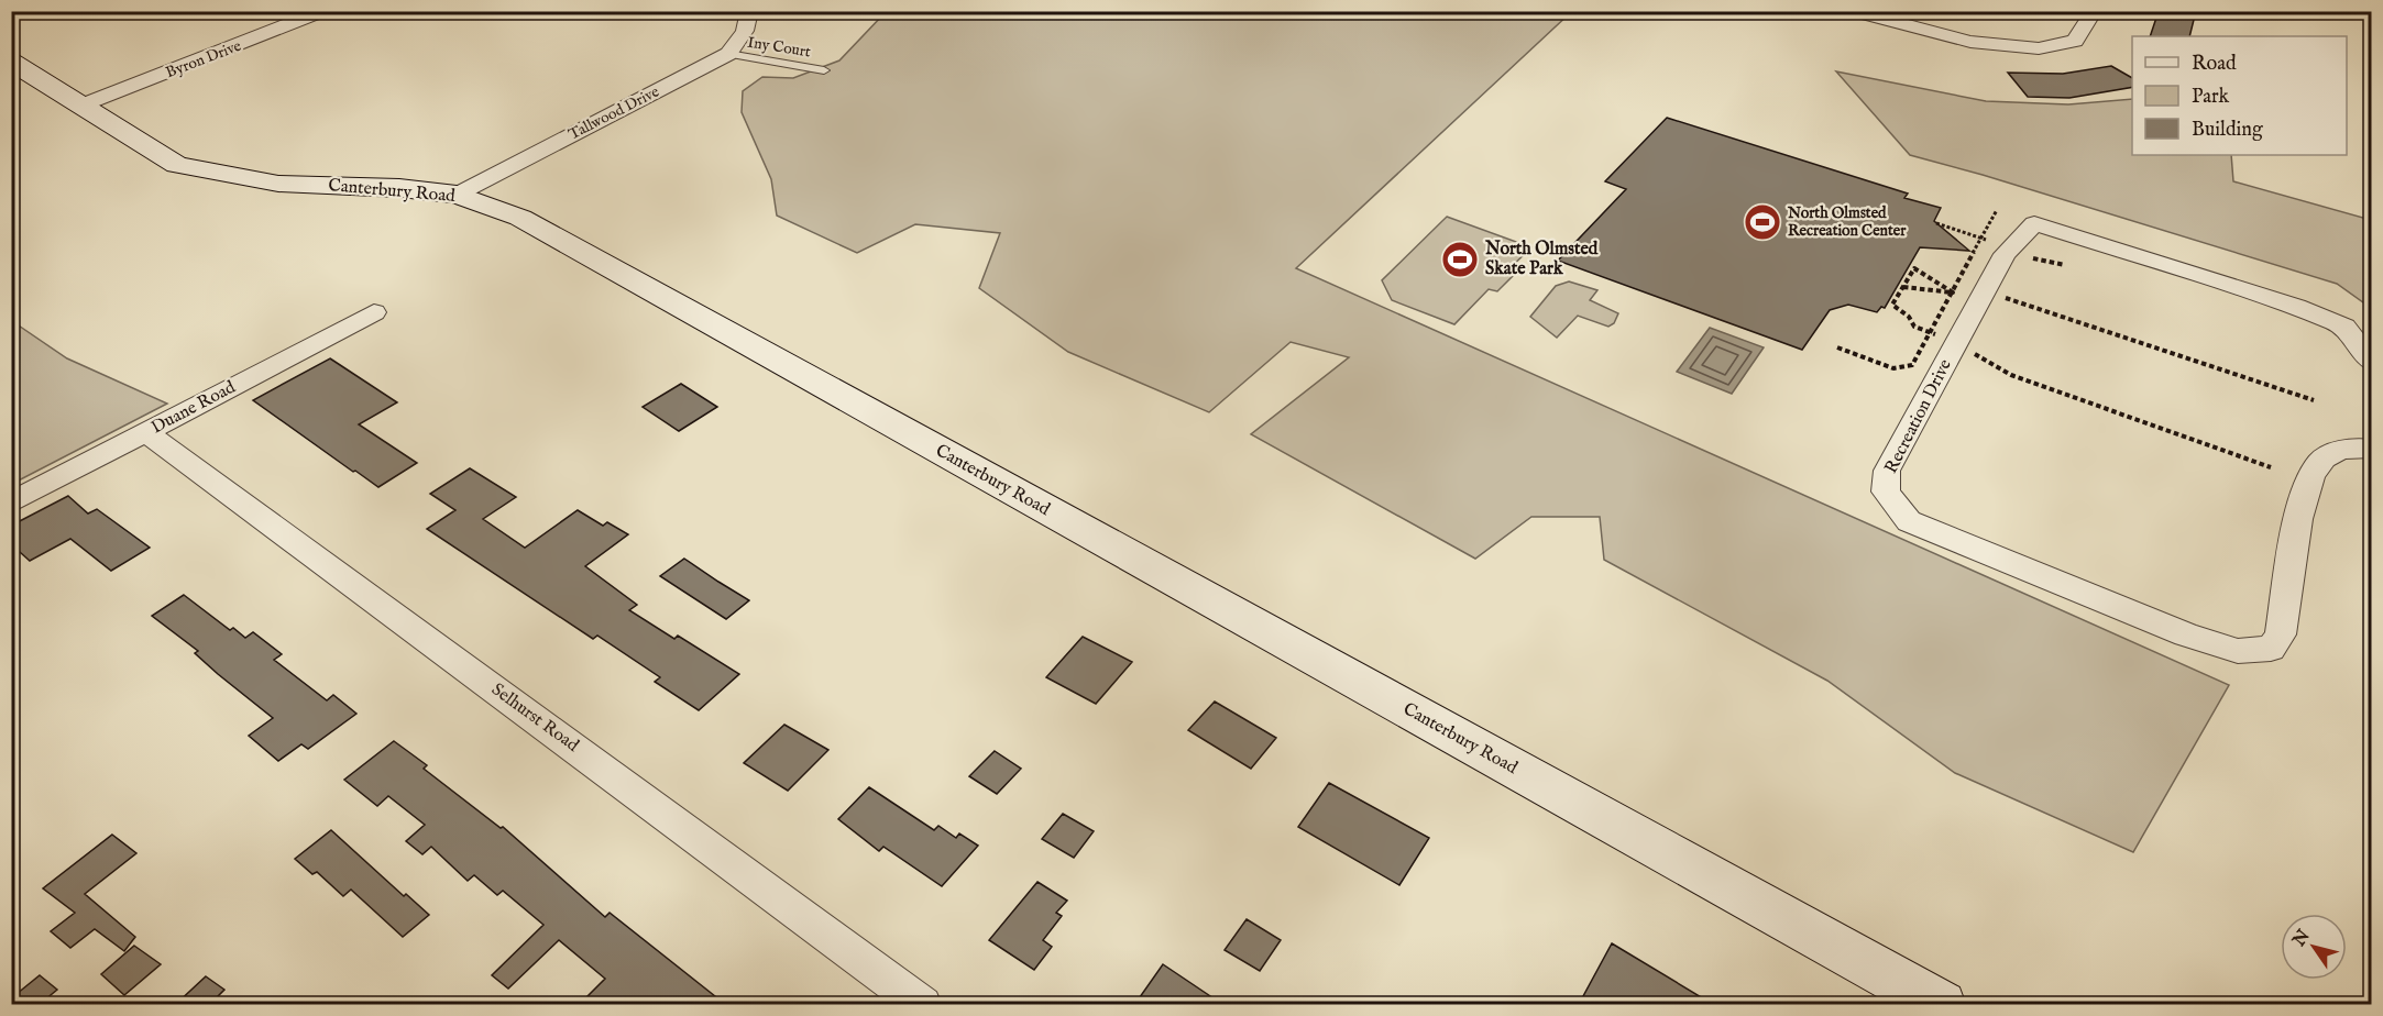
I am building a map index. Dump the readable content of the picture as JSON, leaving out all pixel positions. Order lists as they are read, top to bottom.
{
  "streets": {
    "street": [
      "Byron Drive",
      "Tallwood Drive",
      "Canterbury Road",
      "Duane Road",
      "Recreation Drive",
      "Selhurst Road"
    ],
    "lane": ["Iny Court"]
  },
  "crossings": [
    ["Iny Court", "Tallwood Drive"],
    ["Byron Drive", "Canterbury Road"],
    ["Tallwood Drive", "Canterbury Road"],
    ["Duane Road", "Selhurst Road"]
  ],
  "places": {
    "sports": ["North Olmsted Recreation Center", "North Olmsted Skate Park"]
  },
  "legend": ["Road", "Park", "Building"],
  "north": "top left"
}
